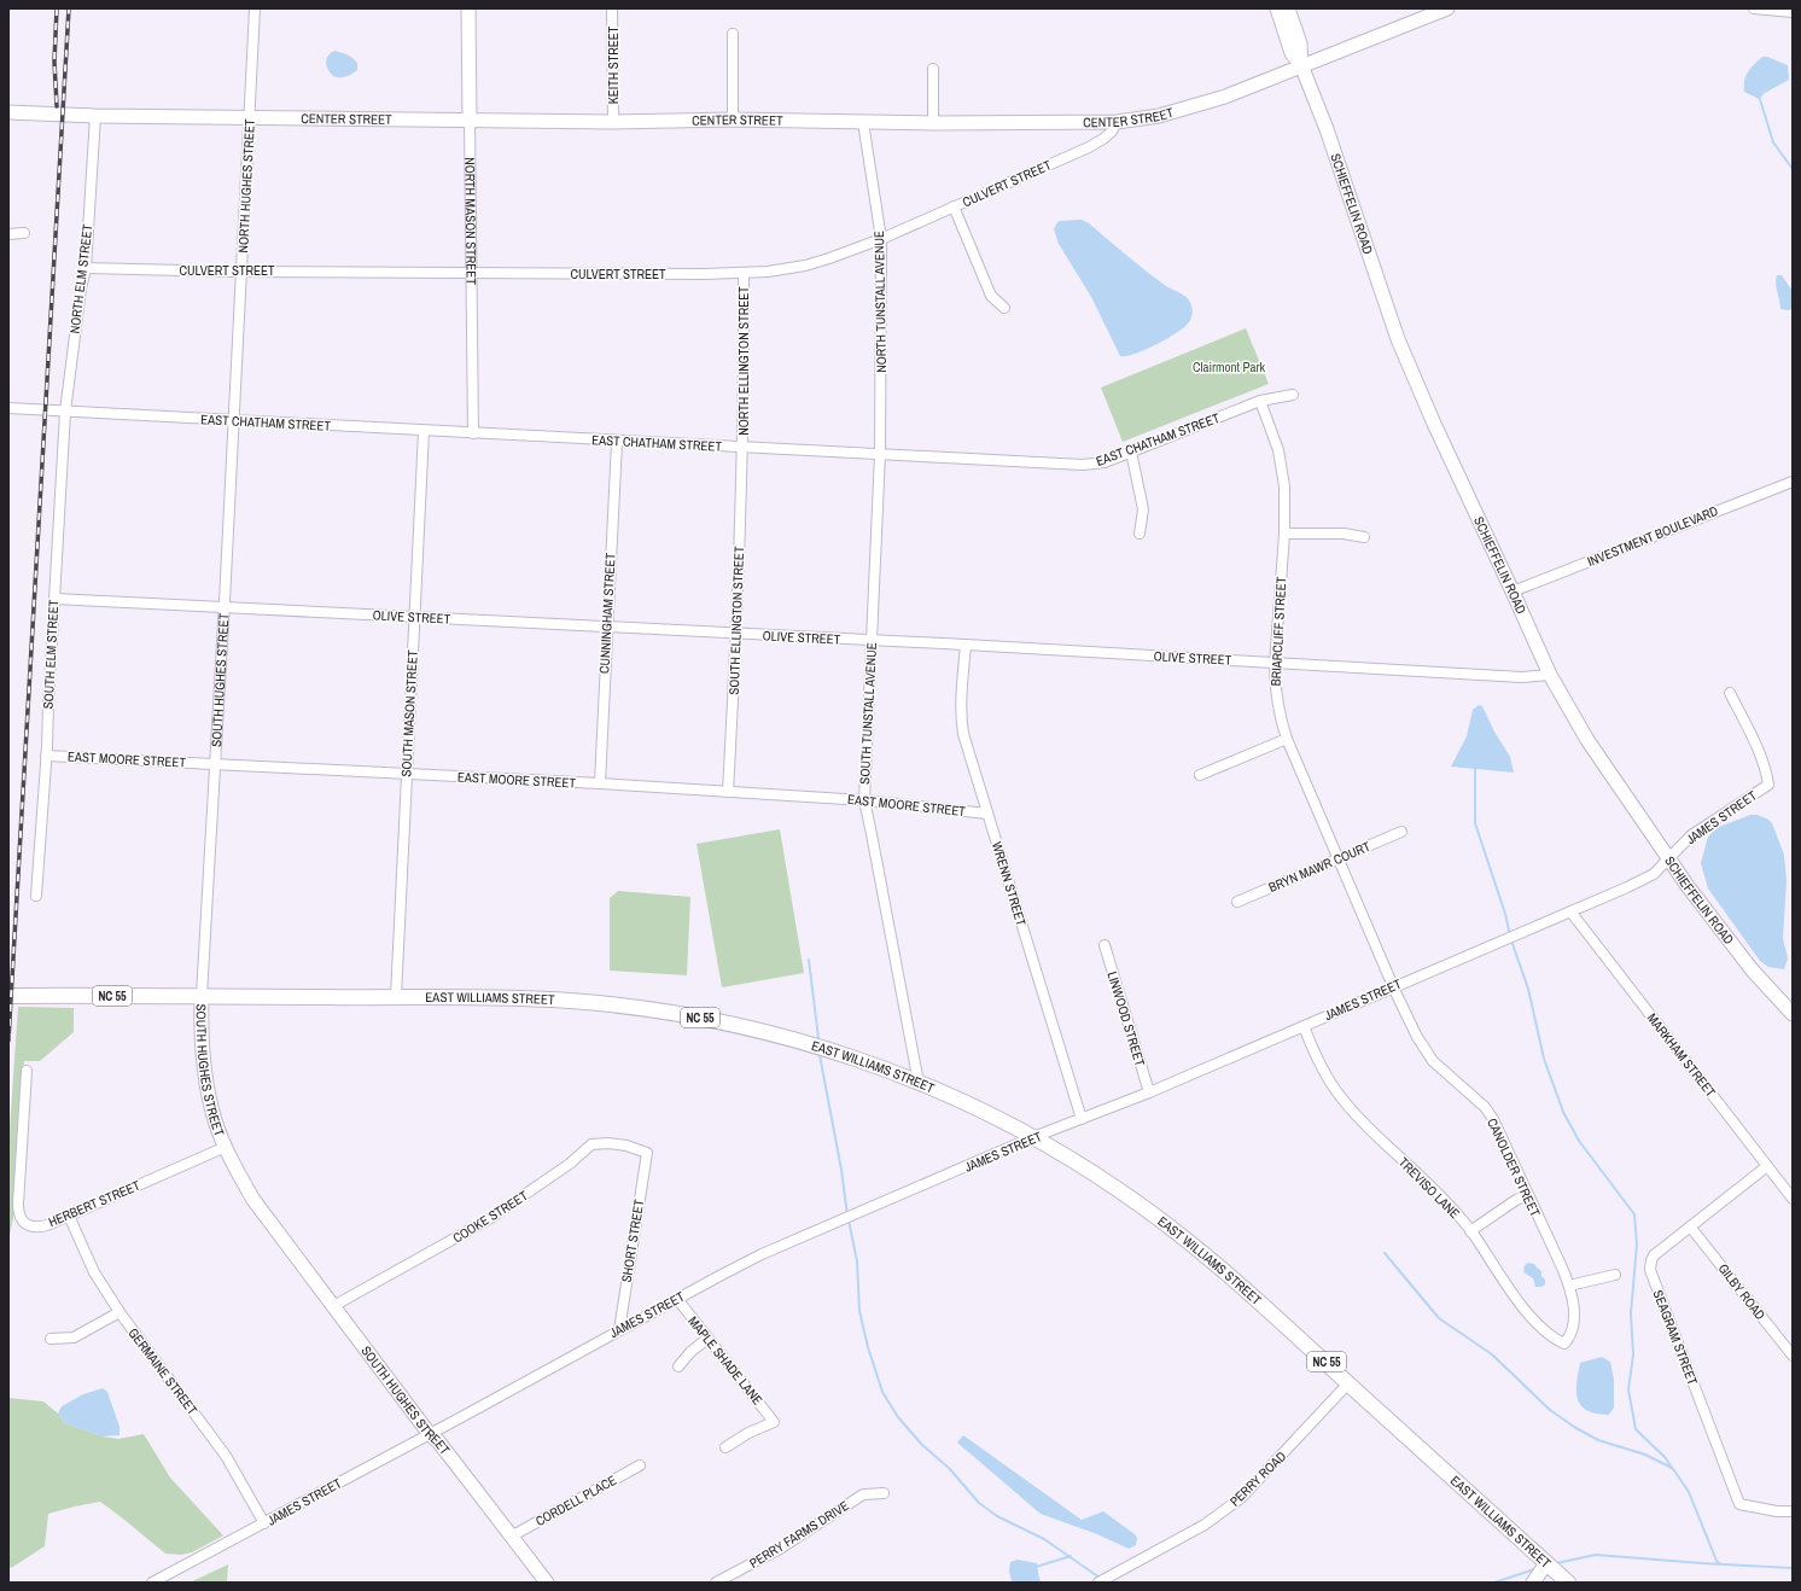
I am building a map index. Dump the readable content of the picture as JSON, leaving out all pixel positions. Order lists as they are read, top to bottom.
{
  "streets": {
    "main road": ["NC 55", "EAST WILLIAMS STREET"],
    "street": [
      "KEITH STREET",
      "CENTER STREET",
      "CULVERT STREET",
      "NORTH HUGHES STREET",
      "SCHIEFFELIN ROAD",
      "NORTH MASON STREET",
      "NORTH ELM STREET",
      "NORTH TUNSTALL AVENUE",
      "NORTH ELLINGTON STREET",
      "EAST CHATHAM STREET",
      "INVESTMENT BOULEVARD",
      "CUNNINGHAM STREET",
      "OLIVE STREET",
      "SOUTH ELLINGTON STREET",
      "BRIARCLIFF STREET",
      "SOUTH ELM STREET",
      "SOUTH HUGHES STREET",
      "SOUTH MASON STREET",
      "SOUTH TUNSTALL AVENUE",
      "EAST MOORE STREET",
      "JAMES STREET",
      "BRYN MAWR COURT",
      "WRENN STREET",
      "LINWOOD STREET",
      "MARKHAM STREET",
      "CANOLDER STREET",
      "TREVISO LANE",
      "HERBERT STREET",
      "COOKE STREET",
      "SHORT STREET",
      "GILBY ROAD",
      "SEAGRAM STREET",
      "MAPLE SHADE LANE",
      "GERMAINE STREET",
      "PERRY ROAD",
      "CORDELL PLACE",
      "PERRY FARMS DRIVE"
    ]
  },
  "crossings": [
    ["KEITH STREET", "CENTER STREET"],
    ["CENTER STREET", "CULVERT STREET"],
    ["CENTER STREET", "NORTH HUGHES STREET"],
    ["CENTER STREET", "SCHIEFFELIN ROAD"],
    ["CENTER STREET", "NORTH MASON STREET"],
    ["CENTER STREET", "NORTH ELM STREET"],
    ["CENTER STREET", "NORTH TUNSTALL AVENUE"],
    ["CULVERT STREET", "NORTH HUGHES STREET"],
    ["CULVERT STREET", "NORTH MASON STREET"],
    ["CULVERT STREET", "NORTH ELM STREET"],
    ["CULVERT STREET", "NORTH TUNSTALL AVENUE"],
    ["CULVERT STREET", "NORTH ELLINGTON STREET"],
    ["NORTH HUGHES STREET", "EAST CHATHAM STREET"],
    ["NORTH HUGHES STREET", "SOUTH HUGHES STREET"],
    ["SCHIEFFELIN ROAD", "INVESTMENT BOULEVARD"],
    ["SCHIEFFELIN ROAD", "OLIVE STREET"],
    ["SCHIEFFELIN ROAD", "JAMES STREET"],
    ["NORTH MASON STREET", "EAST CHATHAM STREET"],
    ["NORTH ELM STREET", "EAST CHATHAM STREET"],
    ["NORTH ELM STREET", "SOUTH ELM STREET"],
    ["NORTH TUNSTALL AVENUE", "EAST CHATHAM STREET"],
    ["NORTH TUNSTALL AVENUE", "SOUTH TUNSTALL AVENUE"],
    ["NORTH ELLINGTON STREET", "EAST CHATHAM STREET"],
    ["NORTH ELLINGTON STREET", "SOUTH ELLINGTON STREET"],
    ["EAST CHATHAM STREET", "CUNNINGHAM STREET"],
    ["EAST CHATHAM STREET", "SOUTH ELLINGTON STREET"],
    ["EAST CHATHAM STREET", "BRIARCLIFF STREET"],
    ["EAST CHATHAM STREET", "SOUTH ELM STREET"],
    ["EAST CHATHAM STREET", "SOUTH HUGHES STREET"],
    ["EAST CHATHAM STREET", "SOUTH MASON STREET"],
    ["EAST CHATHAM STREET", "SOUTH TUNSTALL AVENUE"],
    ["CUNNINGHAM STREET", "OLIVE STREET"],
    ["CUNNINGHAM STREET", "EAST MOORE STREET"],
    ["OLIVE STREET", "SOUTH ELLINGTON STREET"],
    ["OLIVE STREET", "BRIARCLIFF STREET"],
    ["OLIVE STREET", "SOUTH ELM STREET"],
    ["OLIVE STREET", "SOUTH HUGHES STREET"],
    ["OLIVE STREET", "SOUTH MASON STREET"],
    ["OLIVE STREET", "SOUTH TUNSTALL AVENUE"],
    ["OLIVE STREET", "WRENN STREET"],
    ["SOUTH ELLINGTON STREET", "EAST MOORE STREET"],
    ["BRIARCLIFF STREET", "JAMES STREET"],
    ["BRIARCLIFF STREET", "BRYN MAWR COURT"],
    ["BRIARCLIFF STREET", "CANOLDER STREET"],
    ["SOUTH ELM STREET", "EAST MOORE STREET"],
    ["SOUTH HUGHES STREET", "EAST MOORE STREET"],
    ["SOUTH HUGHES STREET", "JAMES STREET"],
    ["SOUTH HUGHES STREET", "EAST WILLIAMS STREET"],
    ["SOUTH HUGHES STREET", "HERBERT STREET"],
    ["SOUTH HUGHES STREET", "COOKE STREET"],
    ["SOUTH HUGHES STREET", "CORDELL PLACE"],
    ["SOUTH MASON STREET", "EAST MOORE STREET"],
    ["SOUTH MASON STREET", "EAST WILLIAMS STREET"],
    ["SOUTH TUNSTALL AVENUE", "EAST MOORE STREET"],
    ["SOUTH TUNSTALL AVENUE", "EAST WILLIAMS STREET"],
    ["EAST MOORE STREET", "WRENN STREET"],
    ["JAMES STREET", "WRENN STREET"],
    ["JAMES STREET", "EAST WILLIAMS STREET"],
    ["JAMES STREET", "LINWOOD STREET"],
    ["JAMES STREET", "MARKHAM STREET"],
    ["JAMES STREET", "CANOLDER STREET"],
    ["JAMES STREET", "TREVISO LANE"],
    ["JAMES STREET", "SHORT STREET"],
    ["JAMES STREET", "MAPLE SHADE LANE"],
    ["JAMES STREET", "GERMAINE STREET"],
    ["EAST WILLIAMS STREET", "PERRY ROAD"],
    ["MARKHAM STREET", "SEAGRAM STREET"],
    ["CANOLDER STREET", "TREVISO LANE"],
    ["HERBERT STREET", "GERMAINE STREET"],
    ["COOKE STREET", "SHORT STREET"],
    ["GILBY ROAD", "SEAGRAM STREET"]
  ],
  "parks": ["Clairmont Park"]
}
